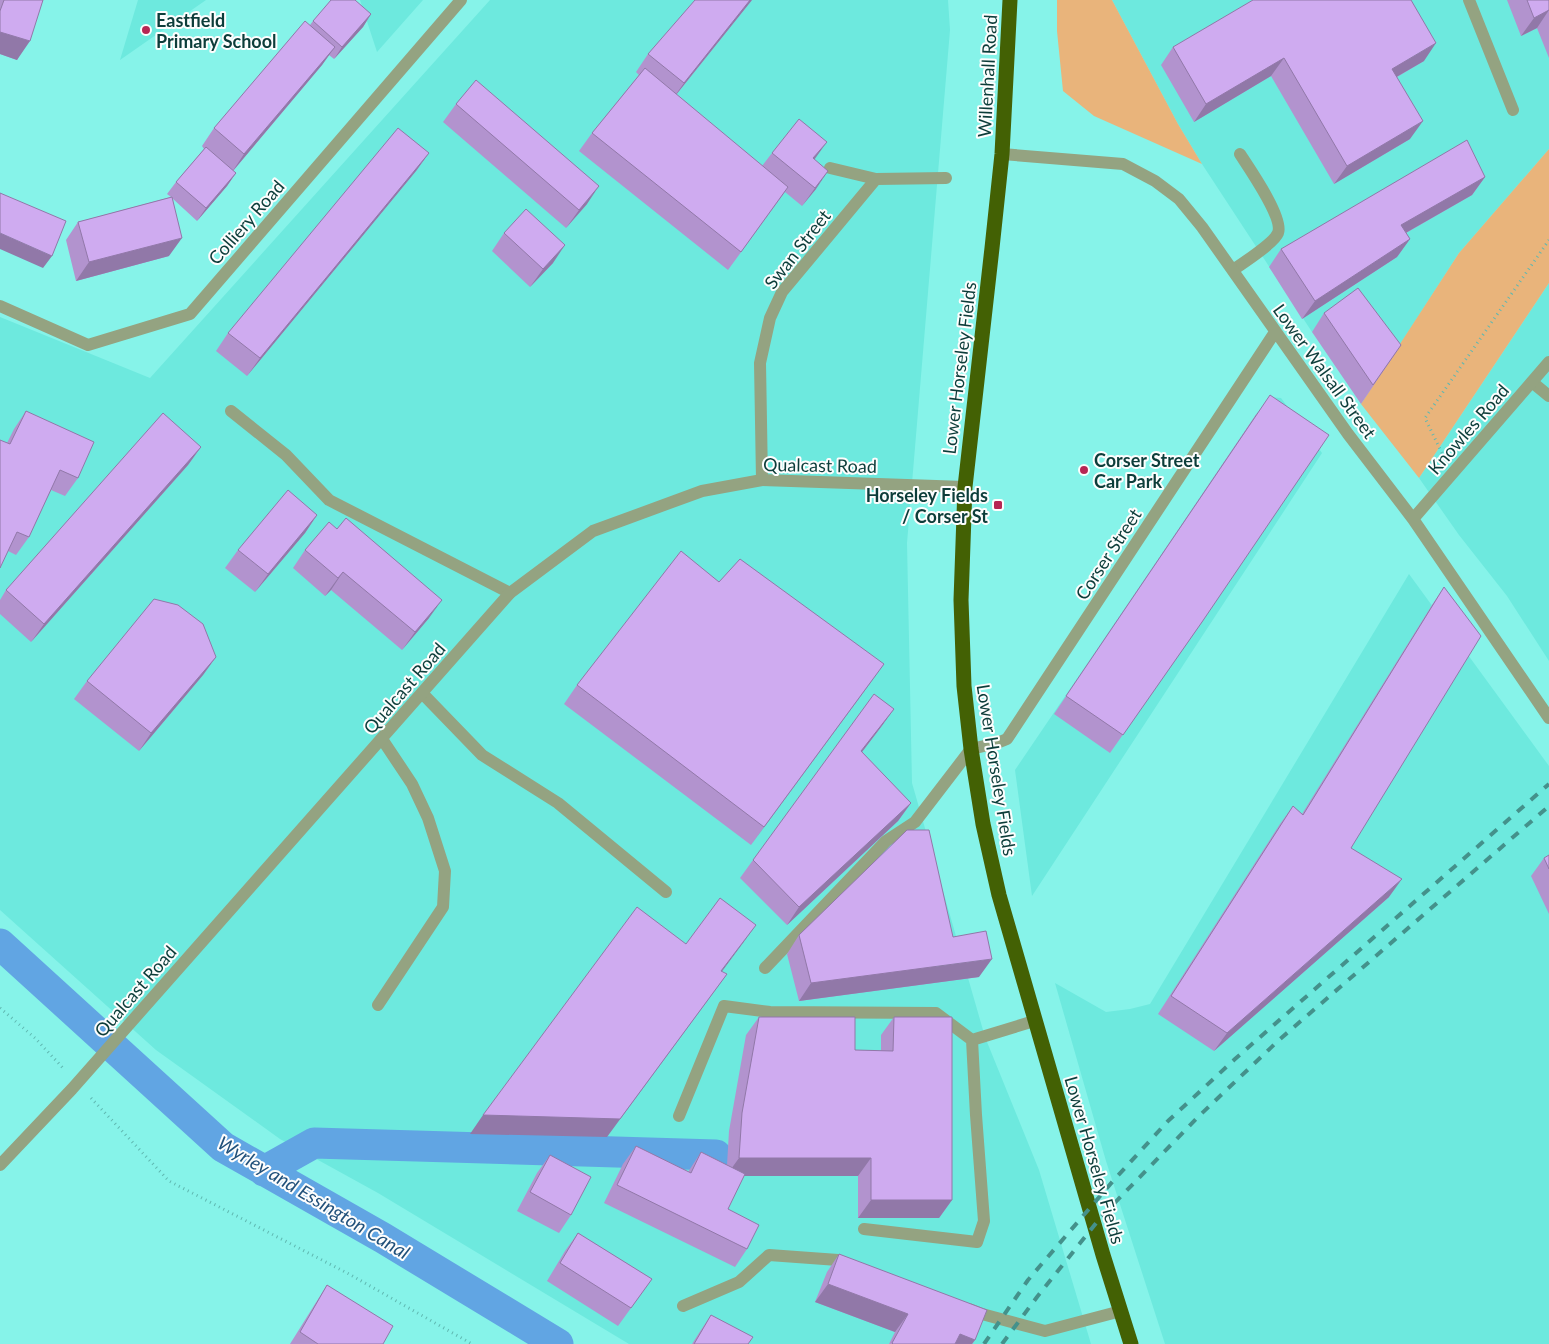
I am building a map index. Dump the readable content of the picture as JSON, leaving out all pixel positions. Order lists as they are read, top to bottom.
{
  "streets": {
    "highway": ["Willenhall Road", "Lower Horseley Fields"],
    "street": [
      "Colliery Road",
      "Swan Street",
      "Lower Walsall Street",
      "Knowles Road",
      "Qualcast Road",
      "Corser Street"
    ]
  },
  "crossings": [
    ["Willenhall Road", "Lower Horseley Fields"],
    ["Willenhall Road", "Lower Walsall Street"],
    ["Swan Street", "Qualcast Road"],
    ["Lower Horseley Fields", "Lower Walsall Street"],
    ["Lower Horseley Fields", "Qualcast Road"],
    ["Lower Horseley Fields", "Corser Street"],
    ["Lower Walsall Street", "Knowles Road"],
    ["Lower Walsall Street", "Corser Street"]
  ],
  "water": ["Wyrley and Essington Canal"],
  "places": {
    "other": ["Eastfield Primary School", "Corser Street Car Park"],
    "transit": ["Horseley Fields / Corser St"]
  }
}
